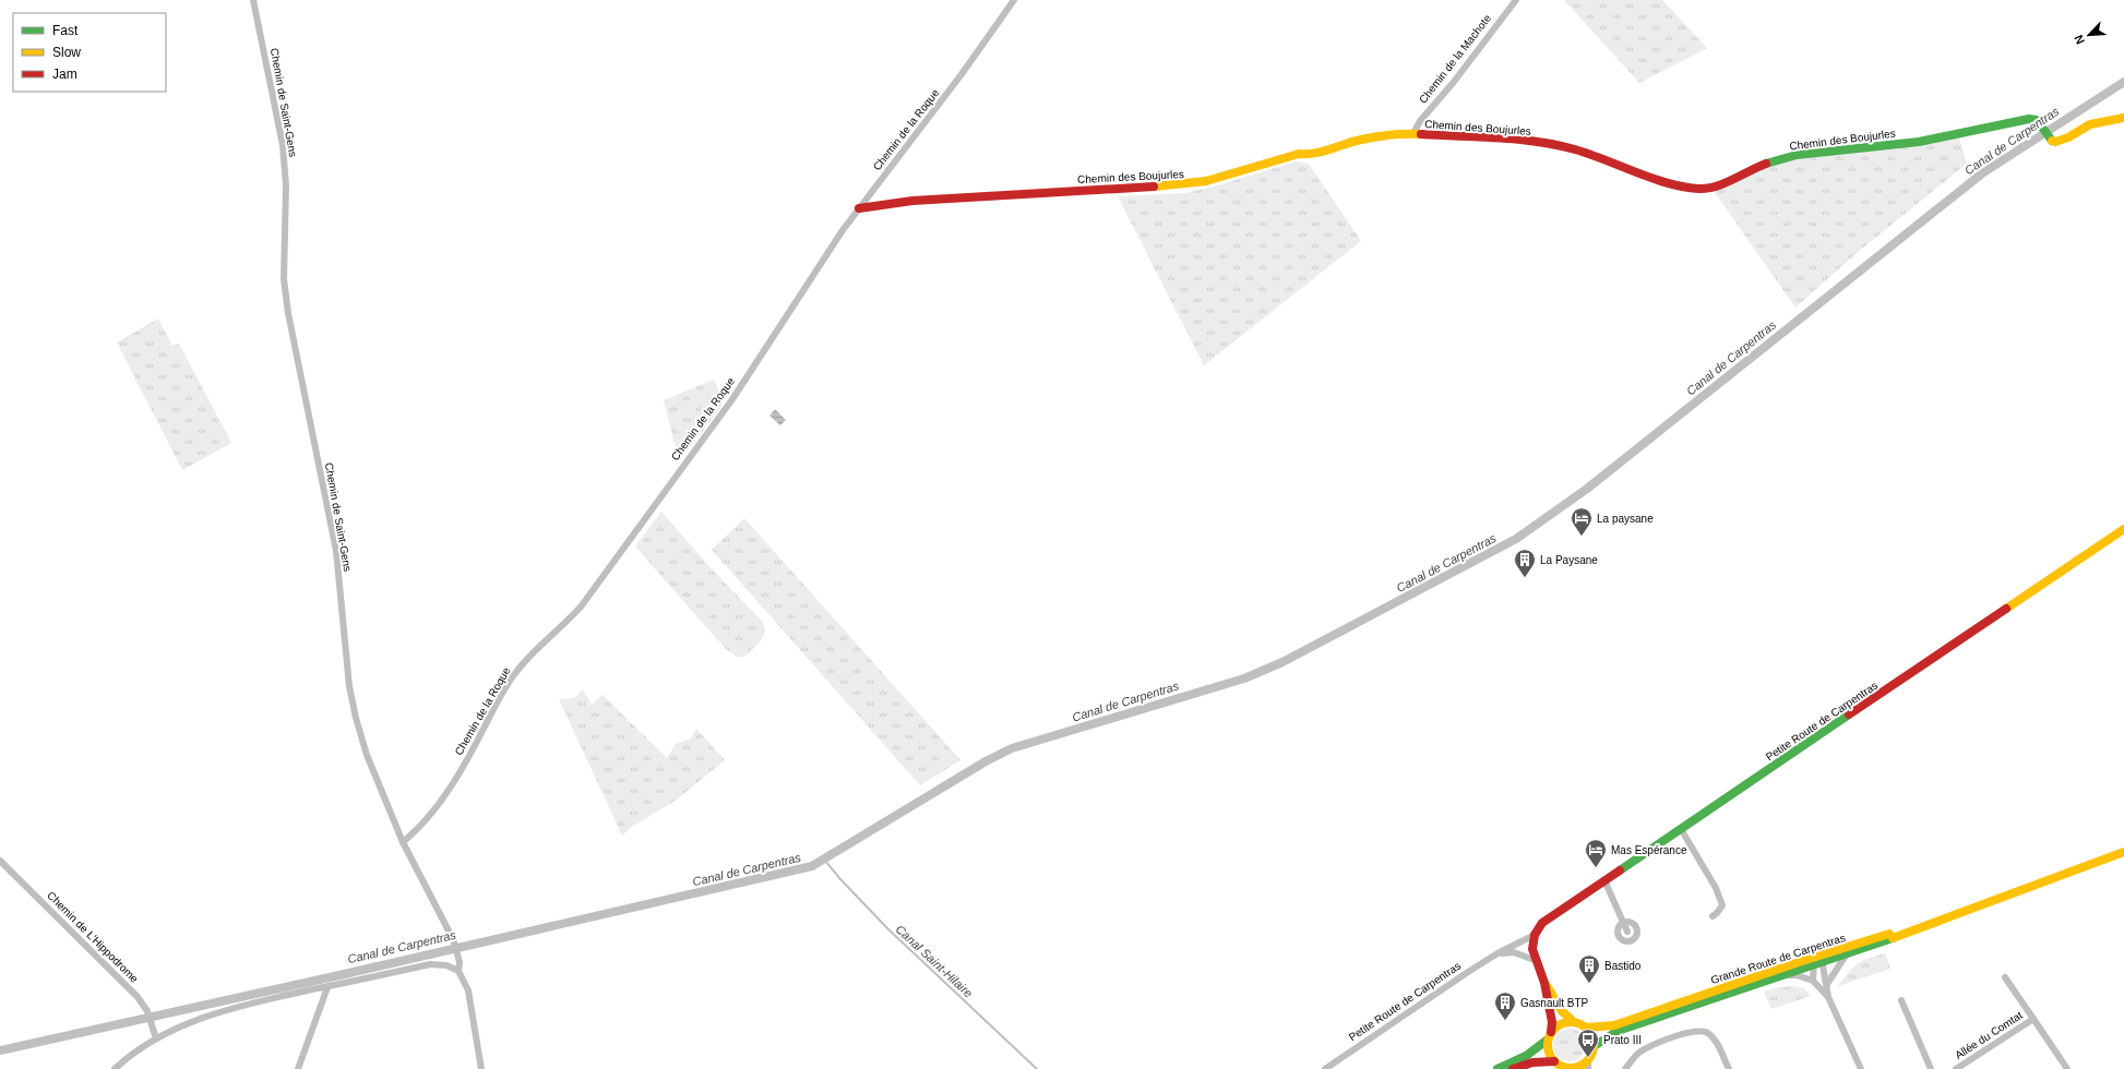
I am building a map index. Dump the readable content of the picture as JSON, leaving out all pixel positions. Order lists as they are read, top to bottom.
{
  "streets": {
    "street": [
      "Chemin de la Machote",
      "Chemin de Saint-Gens",
      "Chemin des Boujurles",
      "Chemin de la Roque",
      "Petite Route de Carpentras",
      "Chemin de L'Hippodrome",
      "Grande Route de Carpentras",
      "Allée du Comtat"
    ]
  },
  "crossings": [
    ["Chemin de la Machote", "Chemin des Boujurles"],
    ["Chemin de Saint-Gens", "Chemin de la Roque"],
    ["Chemin des Boujurles", "Chemin de la Roque"]
  ],
  "water": ["Canal de Carpentras", "Canal Saint-Hilaire"],
  "places": {
    "hotel": ["La paysane", "Mas Espérance"],
    "building": ["La Paysane", "Bastido", "Gasnault BTP"],
    "bus stop": ["Prato III"]
  },
  "legend": ["Fast", "Slow", "Jam"],
  "north": "bottom left"
}
